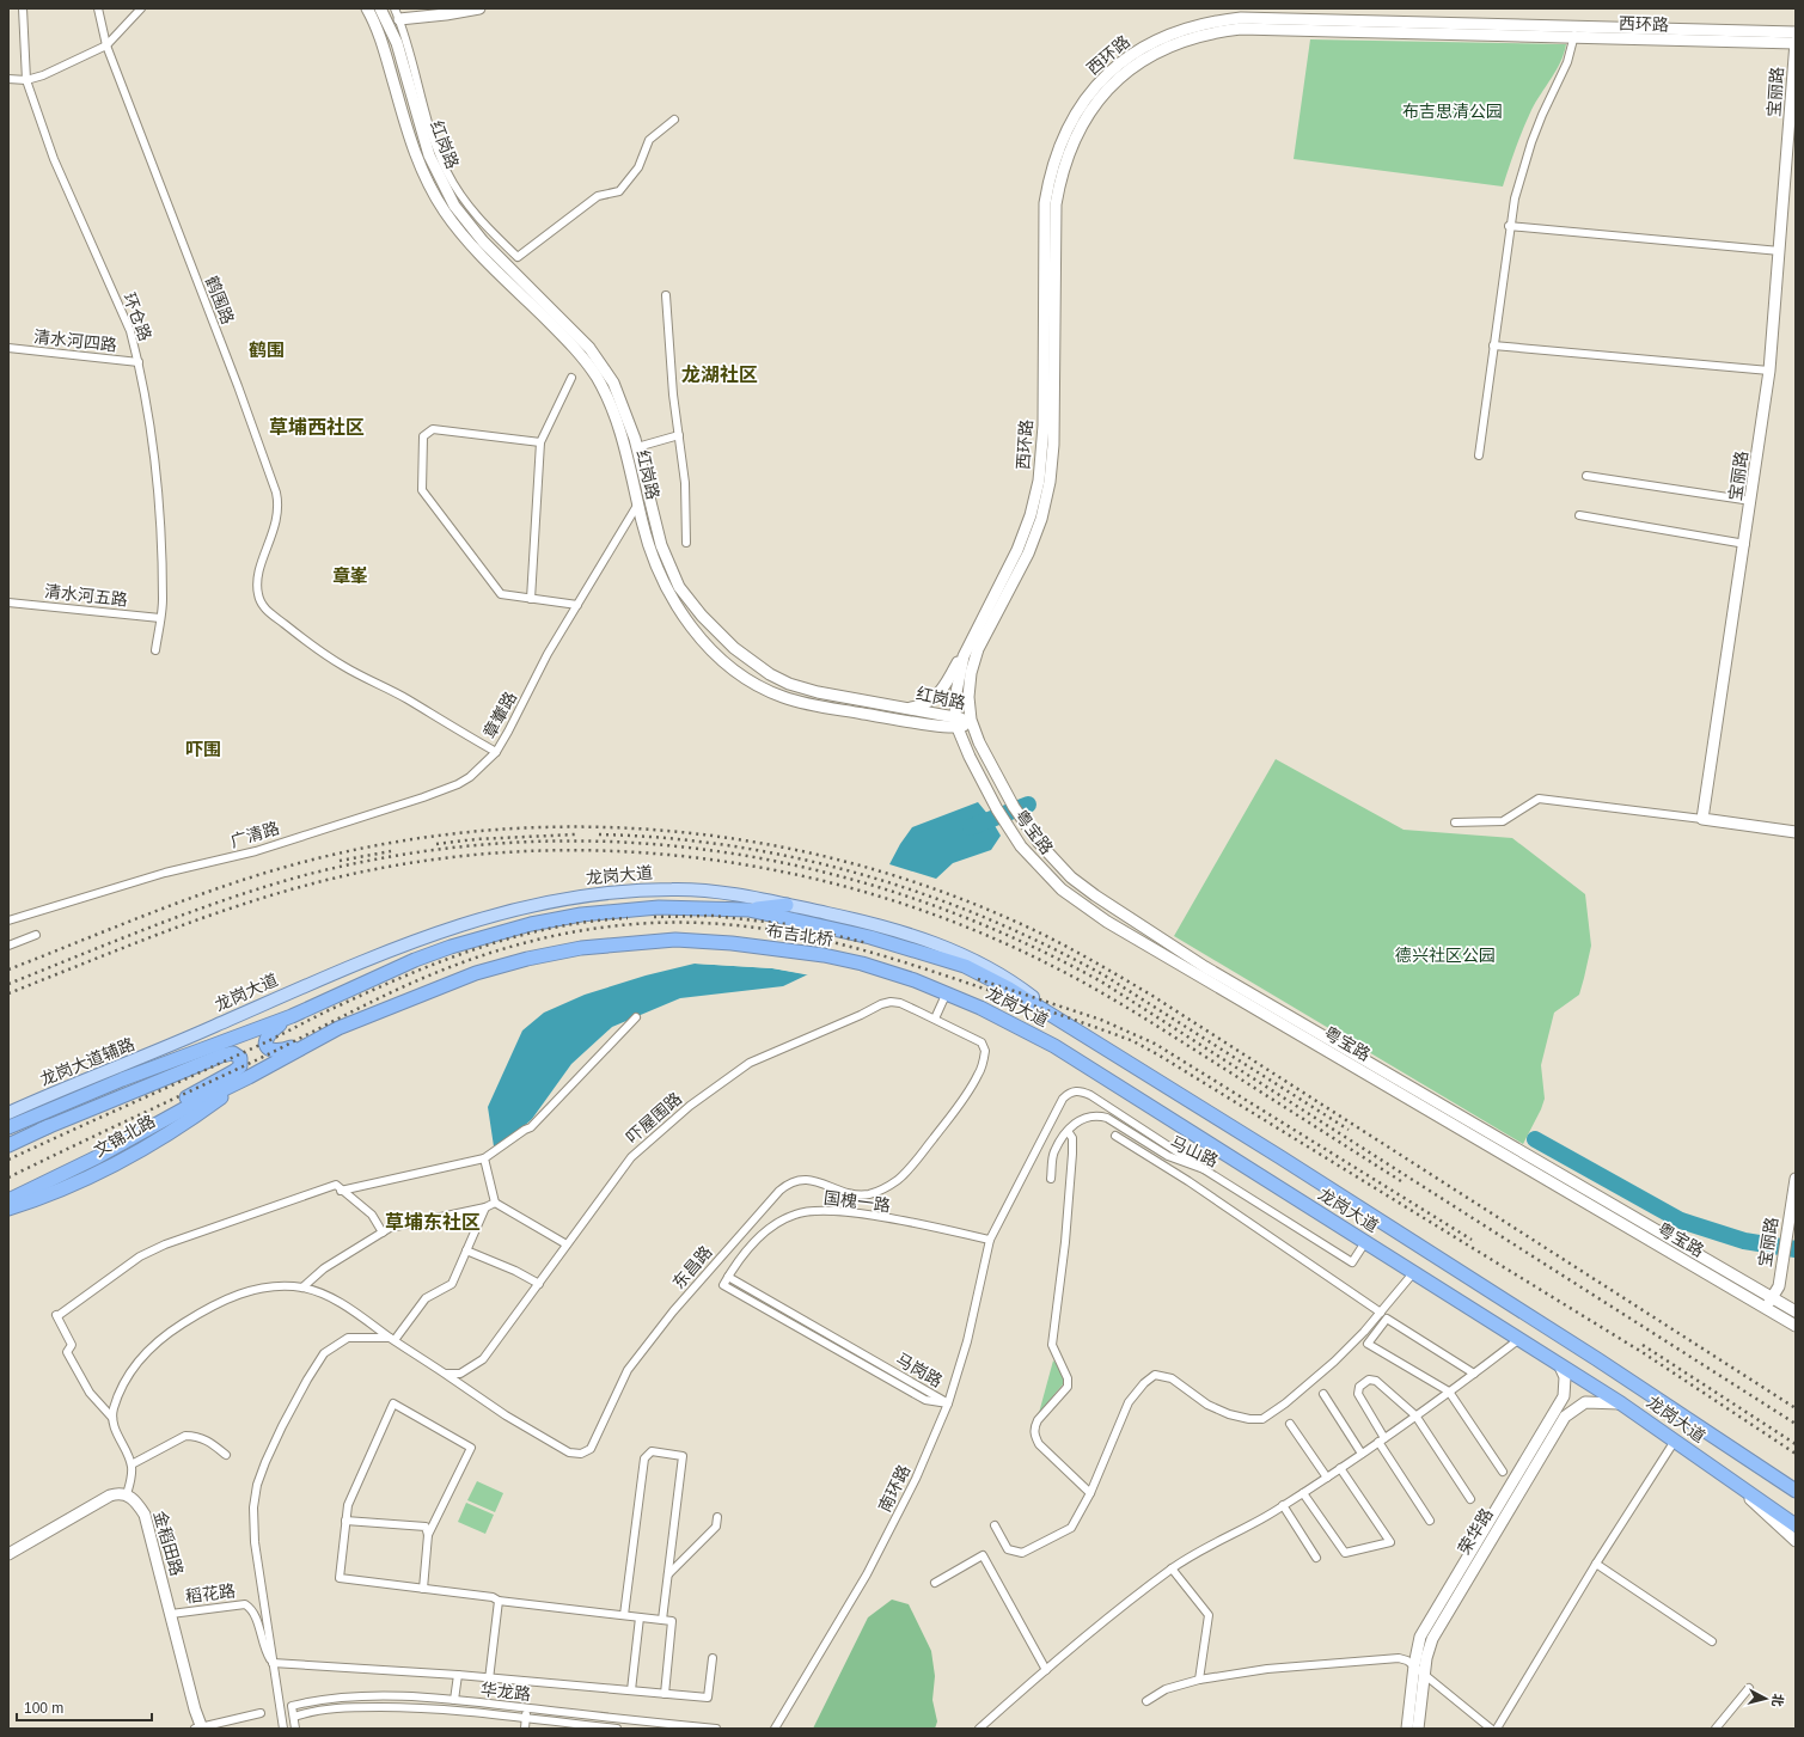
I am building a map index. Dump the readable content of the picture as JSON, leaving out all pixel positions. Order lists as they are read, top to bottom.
{
  "streets": {
    "highway": ["龙岗大道", "布吉北桥", "文锦北路"],
    "main road": [
      "西环路",
      "宝丽路",
      "红岗路",
      "粤宝路",
      "龙岗大道辅路",
      "荣华路",
      "金稻田路"
    ],
    "street": [
      "鹤围路",
      "环仓路",
      "清水河四路",
      "清水河五路",
      "章輋路",
      "广清路",
      "吓屋围路",
      "马山路",
      "国槐一路",
      "东昌路",
      "马岗路",
      "南环路",
      "稻花路",
      "华龙路"
    ]
  },
  "crossings": [
    ["西环路", "宝丽路"],
    ["西环路", "红岗路"],
    ["西环路", "粤宝路"],
    ["宝丽路", "粤宝路"],
    ["红岗路", "章輋路"],
    ["红岗路", "粤宝路"],
    ["鹤围路", "章輋路"],
    ["环仓路", "清水河四路"],
    ["环仓路", "清水河五路"],
    ["章輋路", "广清路"],
    ["龙岗大道", "布吉北桥"],
    ["龙岗大道", "龙岗大道辅路"],
    ["龙岗大道", "马山路"],
    ["龙岗大道", "荣华路"],
    ["吓屋围路", "东昌路"],
    ["马山路", "南环路"],
    ["国槐一路", "马岗路"],
    ["国槐一路", "南环路"],
    ["马岗路", "南环路"],
    ["金稻田路", "稻花路"]
  ],
  "districts": [
    "鹤围",
    "龙湖社区",
    "草埔西社区",
    "章峯",
    "吓围",
    "草埔东社区"
  ],
  "parks": ["布吉思清公园", "德兴社区公园"],
  "scale_bar": "100 m",
  "north": "right"
}
